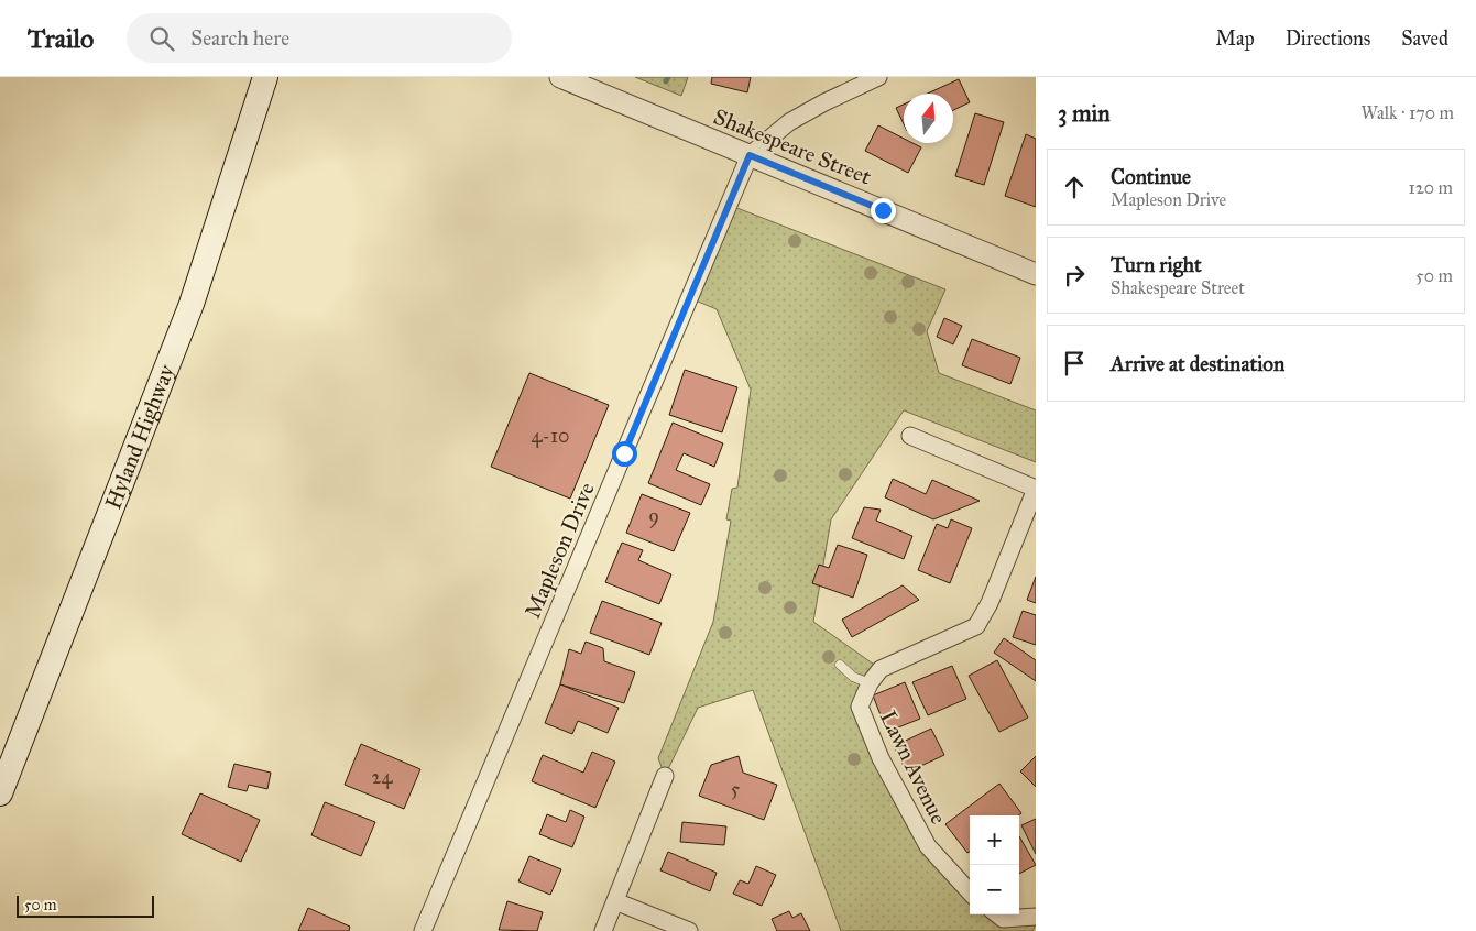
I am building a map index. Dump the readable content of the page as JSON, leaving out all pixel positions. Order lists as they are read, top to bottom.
{
  "streets": {
    "main road": ["Hyland Highway"],
    "street": ["Shakespeare Street", "Mapleson Drive", "Lawn Avenue"]
  },
  "crossings": [
    ["Shakespeare Street", "Mapleson Drive"]
  ],
  "house_numbers": [
    "4-10",
    "9",
    "24",
    "5"
  ],
  "scale_bar": "50 m",
  "north": "top",
  "page": {
    "header": "Trailo",
    "search": "Search here",
    "nav": ["Map", "Directions", "Saved"],
    "heading": ["3 min", "Walk · 170 m"],
    "list": [
      ["Continue", "Mapleson Drive", "120 m"],
      ["Turn right", "Shakespeare Street", "50 m"],
      "Arrive at destination"
    ],
    "map_buttons": ["+", "−"],
    "scale": "50 m"
  }
}
